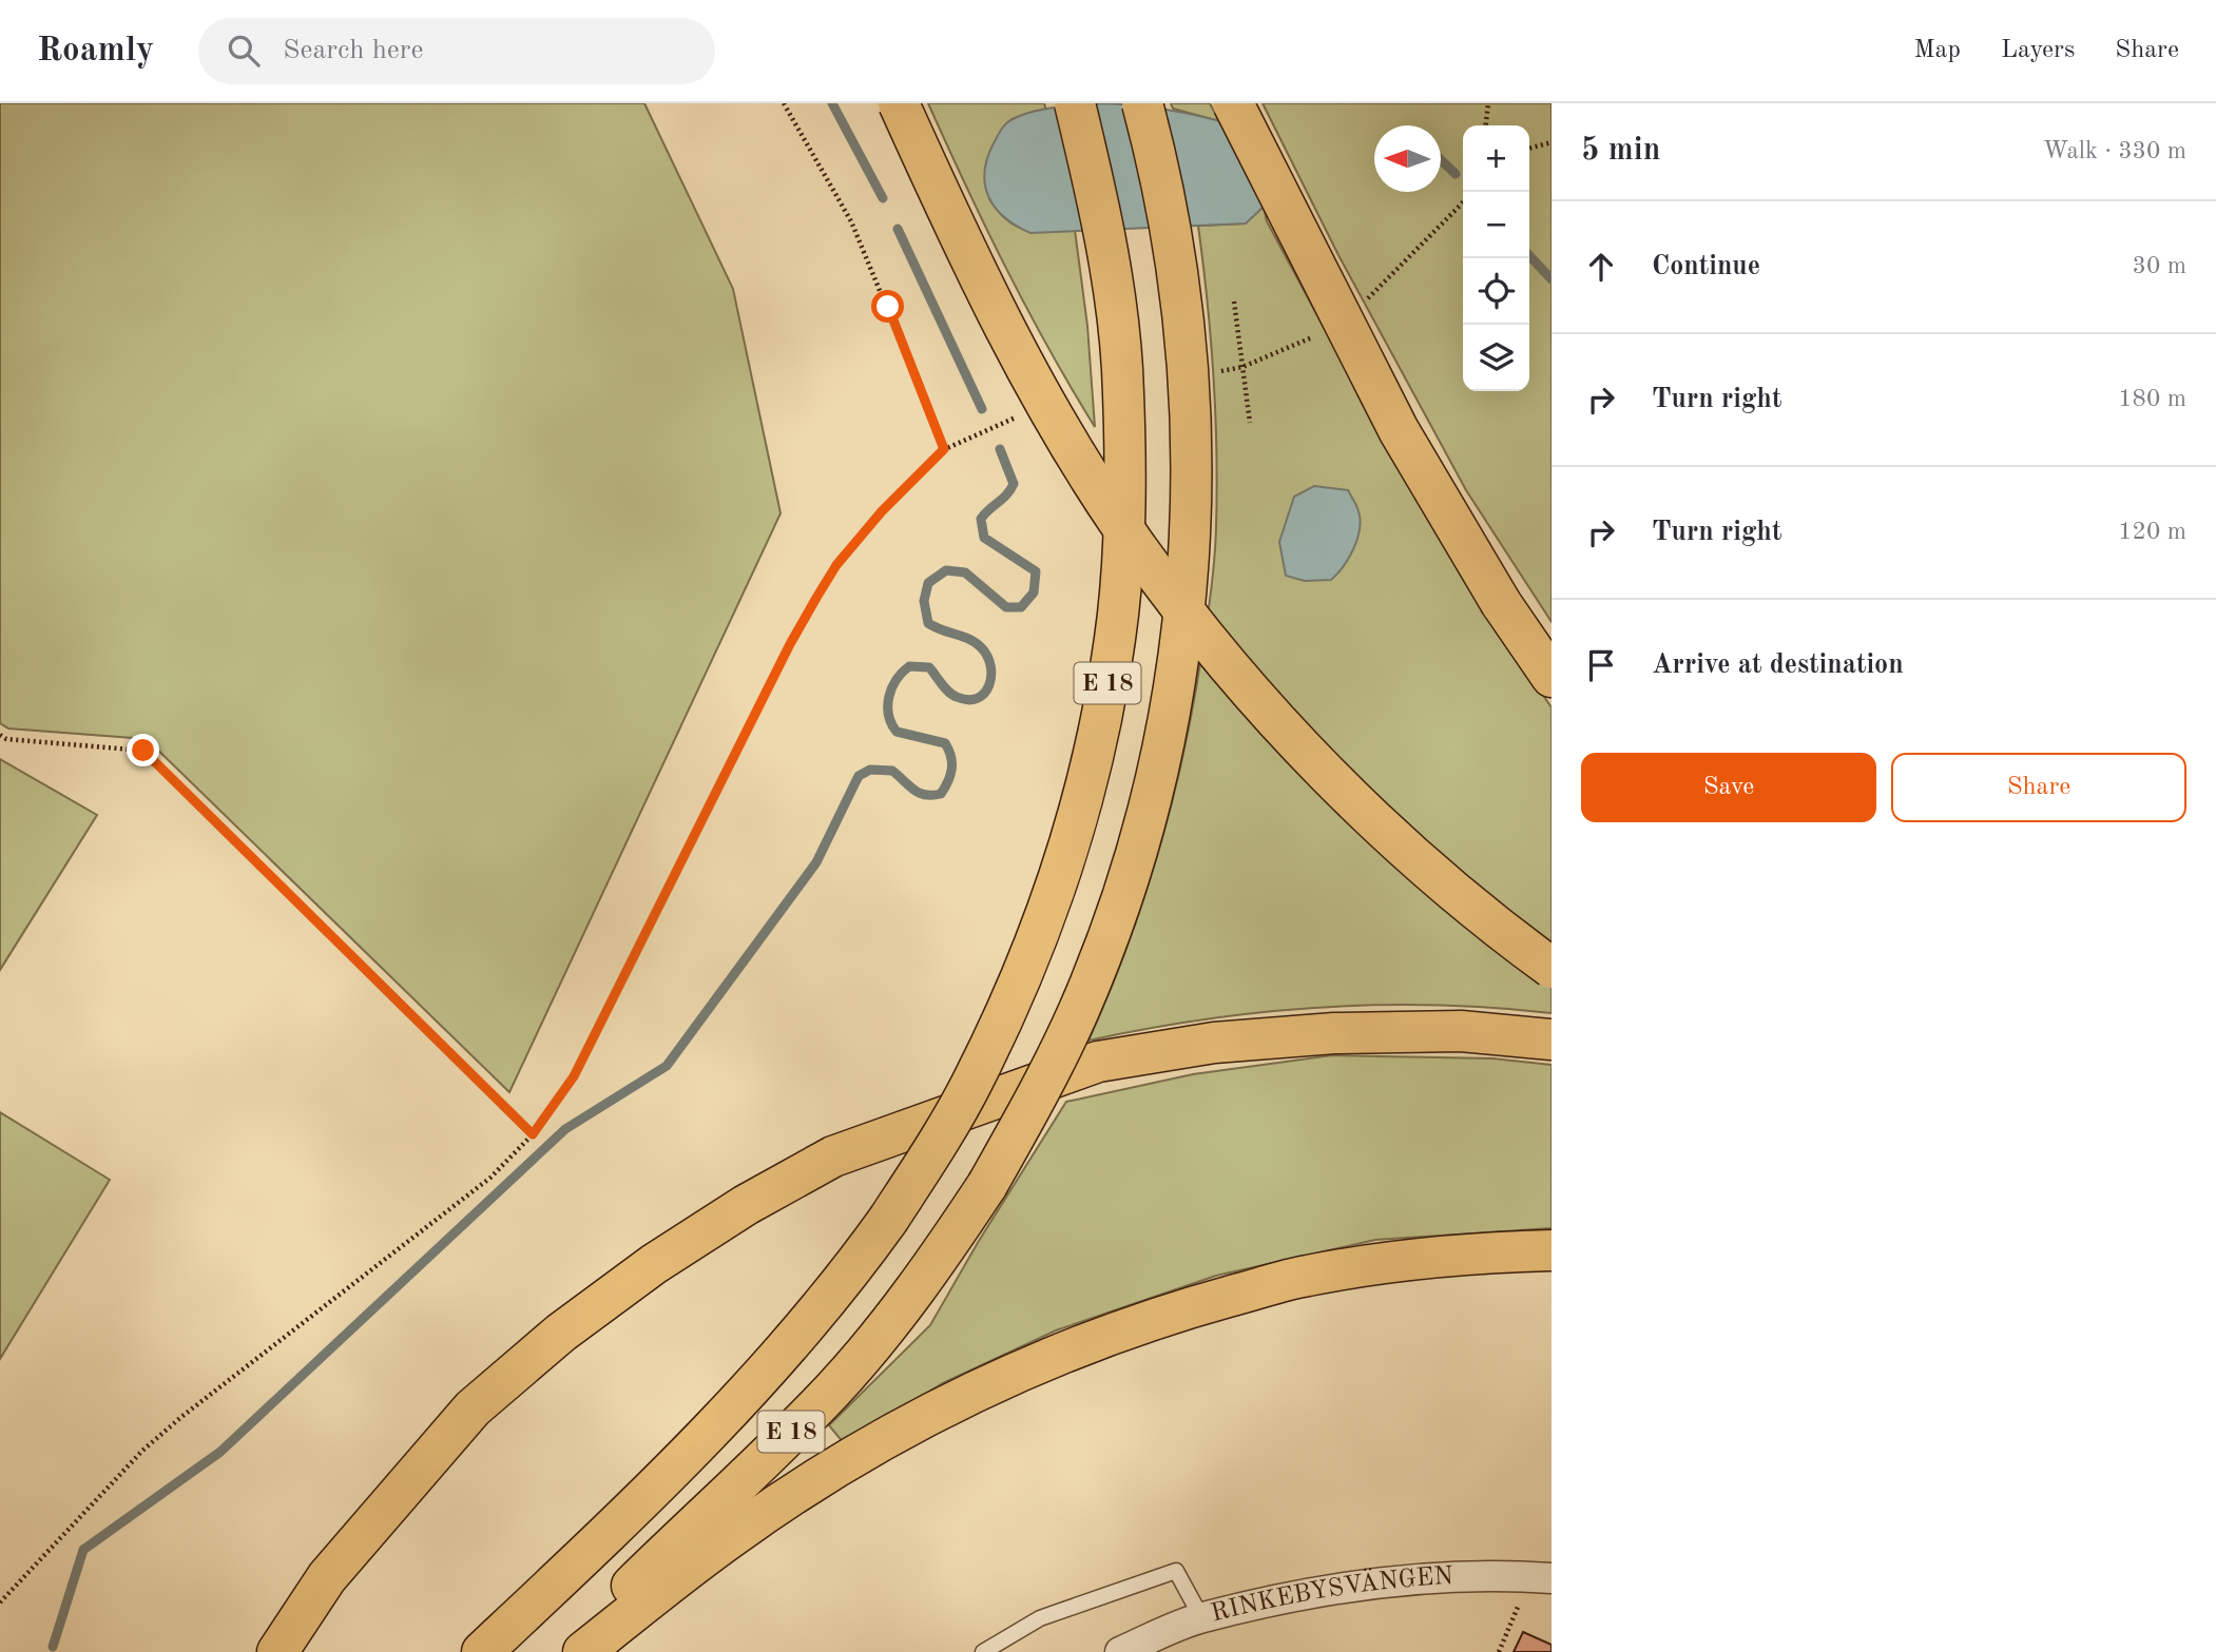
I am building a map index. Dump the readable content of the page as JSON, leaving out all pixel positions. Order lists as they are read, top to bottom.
{
  "streets": {
    "highway": ["E 18"],
    "street": ["RINKEBYSVÄNGEN"]
  },
  "north": "left",
  "page": {
    "header": "Roamly",
    "search": "Search here",
    "nav": ["Map", "Layers", "Share"],
    "heading": ["5 min", "Walk · 330 m"],
    "map_buttons": ["+", "−"],
    "list": [
      ["Continue", "30 m"],
      ["Turn right", "180 m"],
      ["Turn right", "120 m"],
      "Arrive at destination"
    ],
    "buttons": ["Save", "Share"]
  }
}
